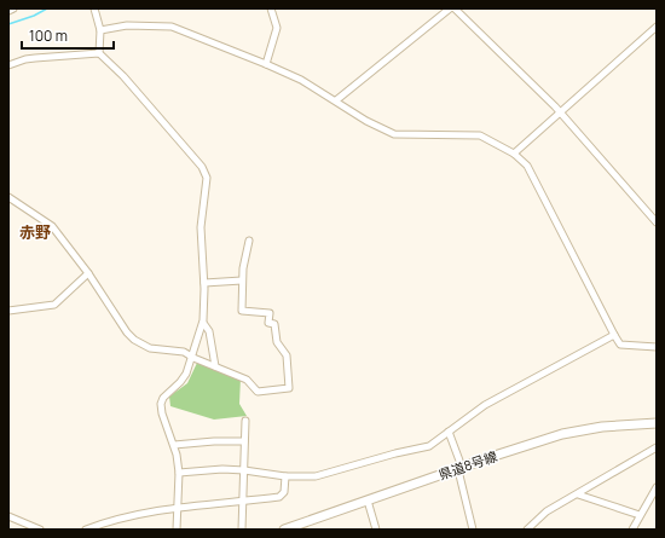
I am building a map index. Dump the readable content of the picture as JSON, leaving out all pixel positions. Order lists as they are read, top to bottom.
{
  "streets": {
    "main road": ["県道8号線"]
  },
  "districts": ["赤野"],
  "scale_bar": "100 m"
}
